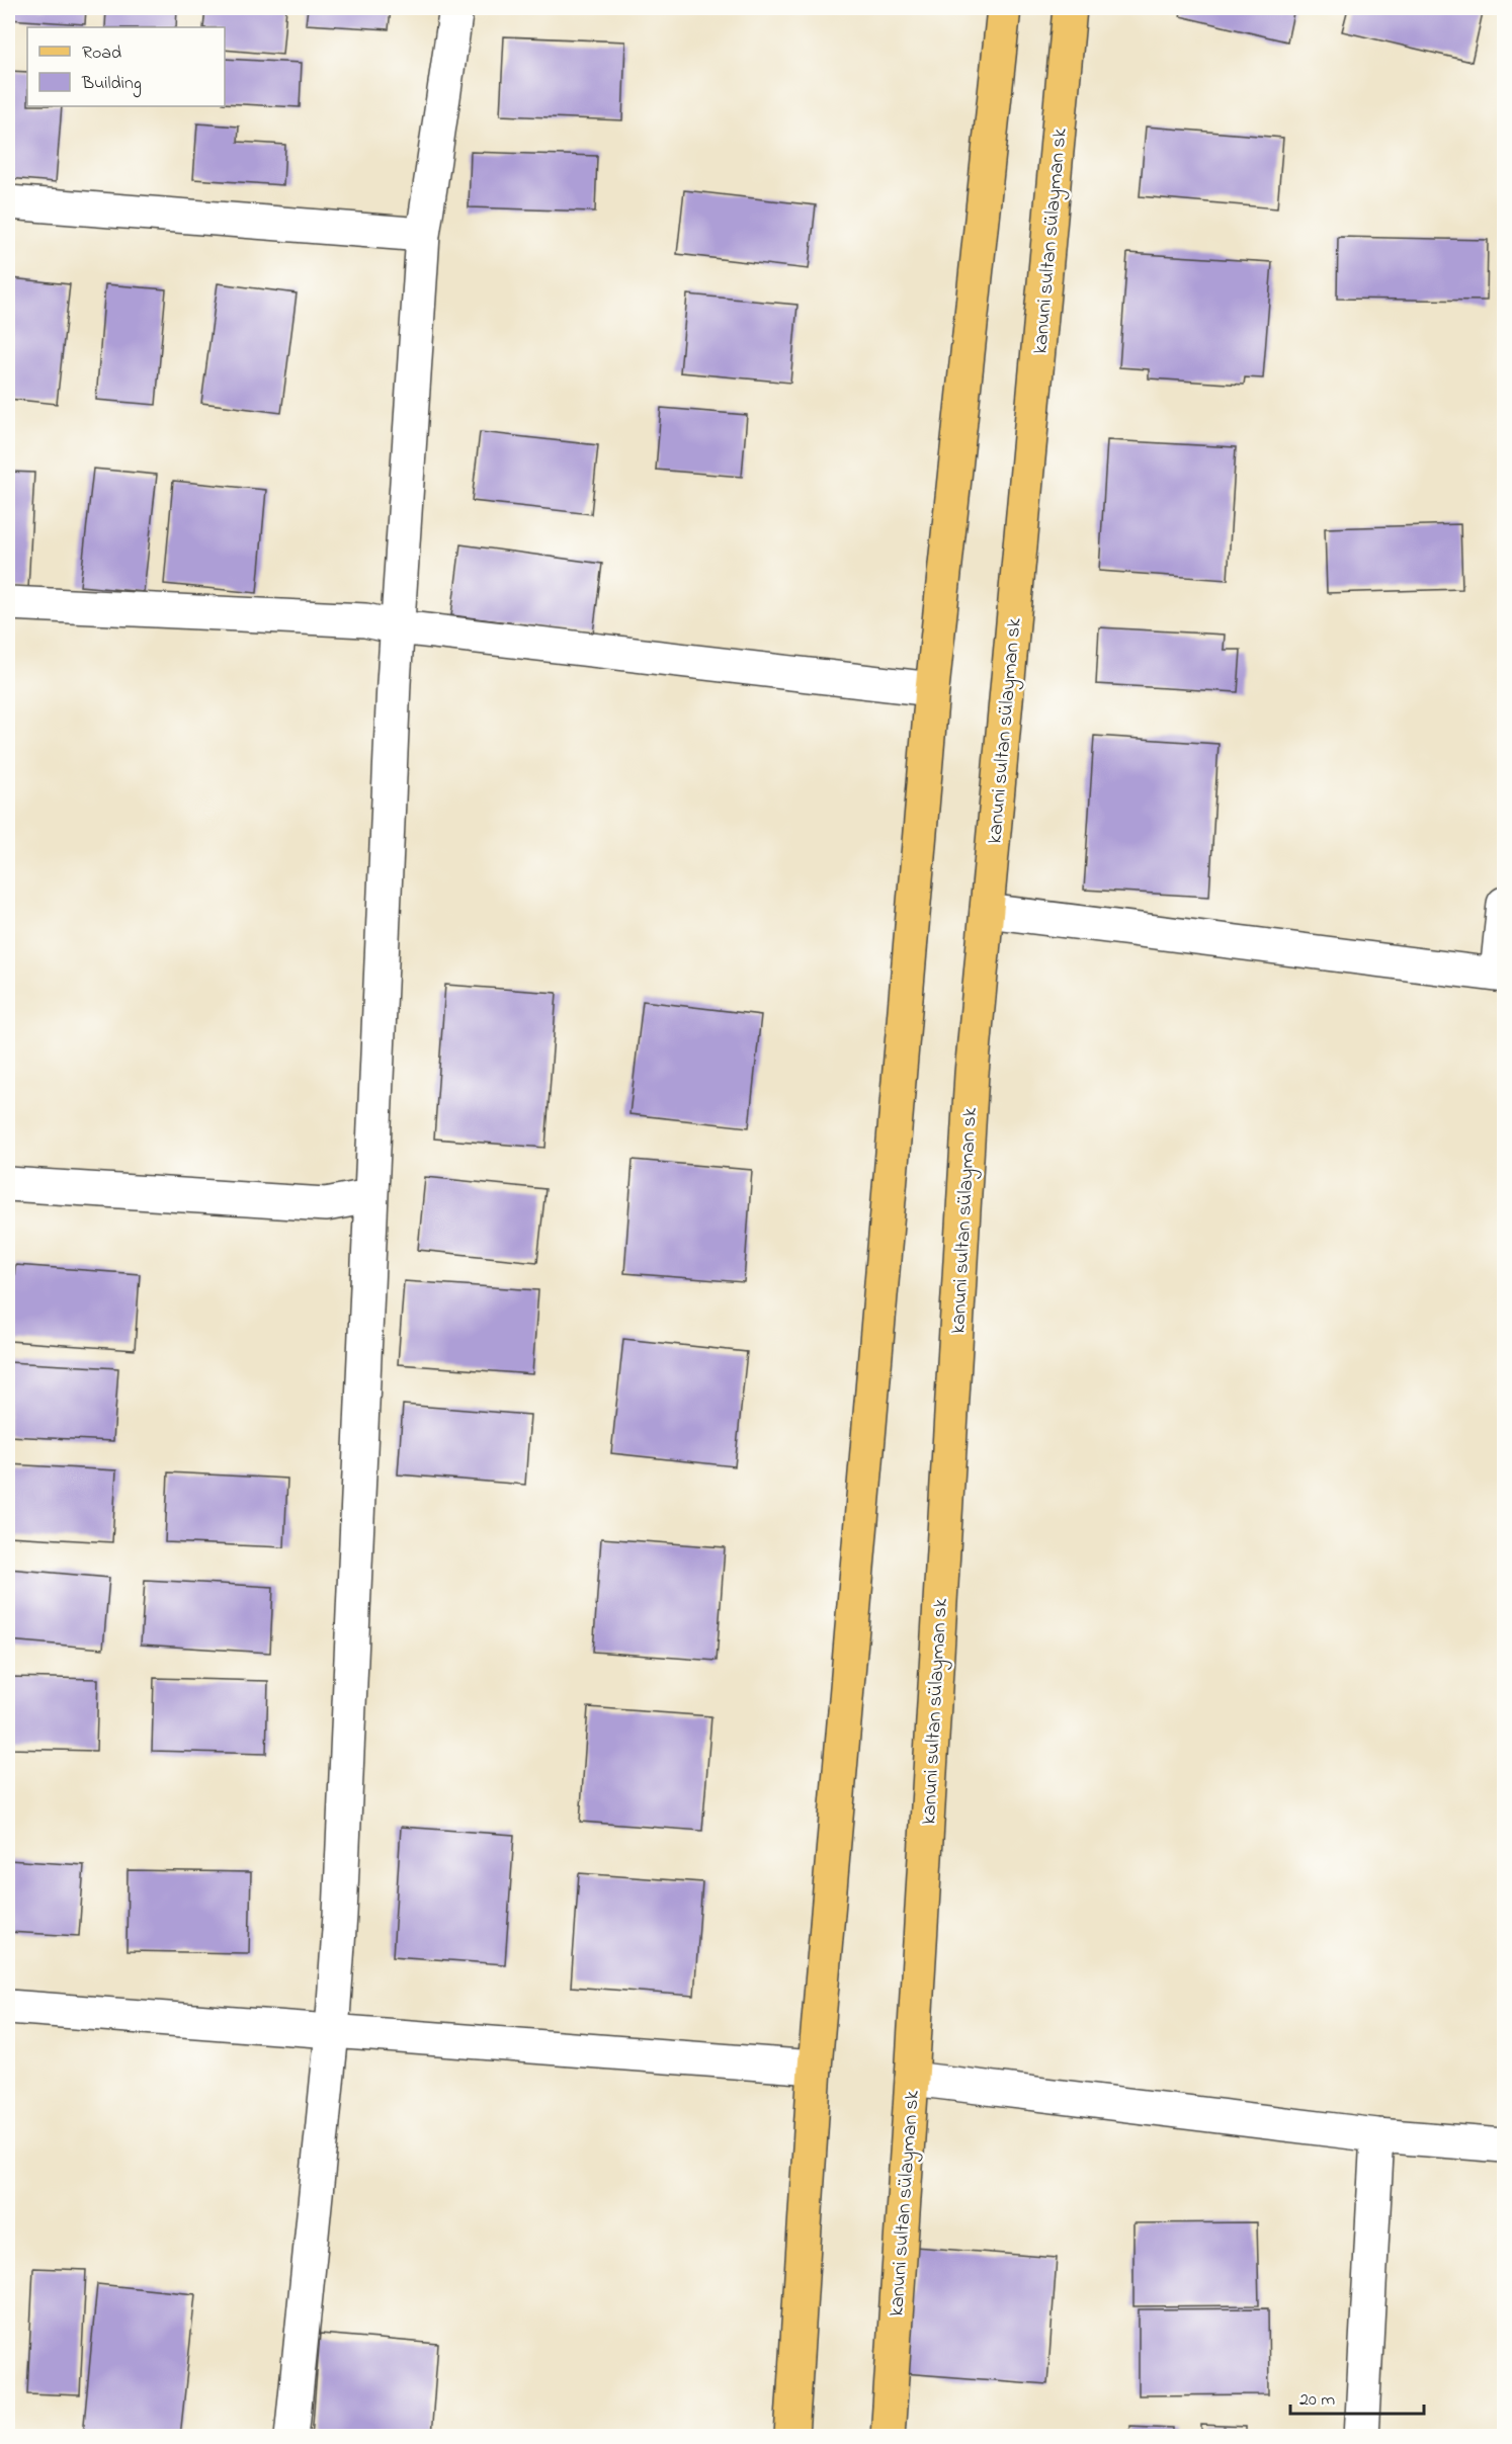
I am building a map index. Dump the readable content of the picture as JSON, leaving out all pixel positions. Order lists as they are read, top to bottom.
{
  "streets": {
    "main road": ["kanuni sultan sülayman sk"]
  },
  "legend": ["Road", "Building"],
  "scale_bar": "20 m"
}
